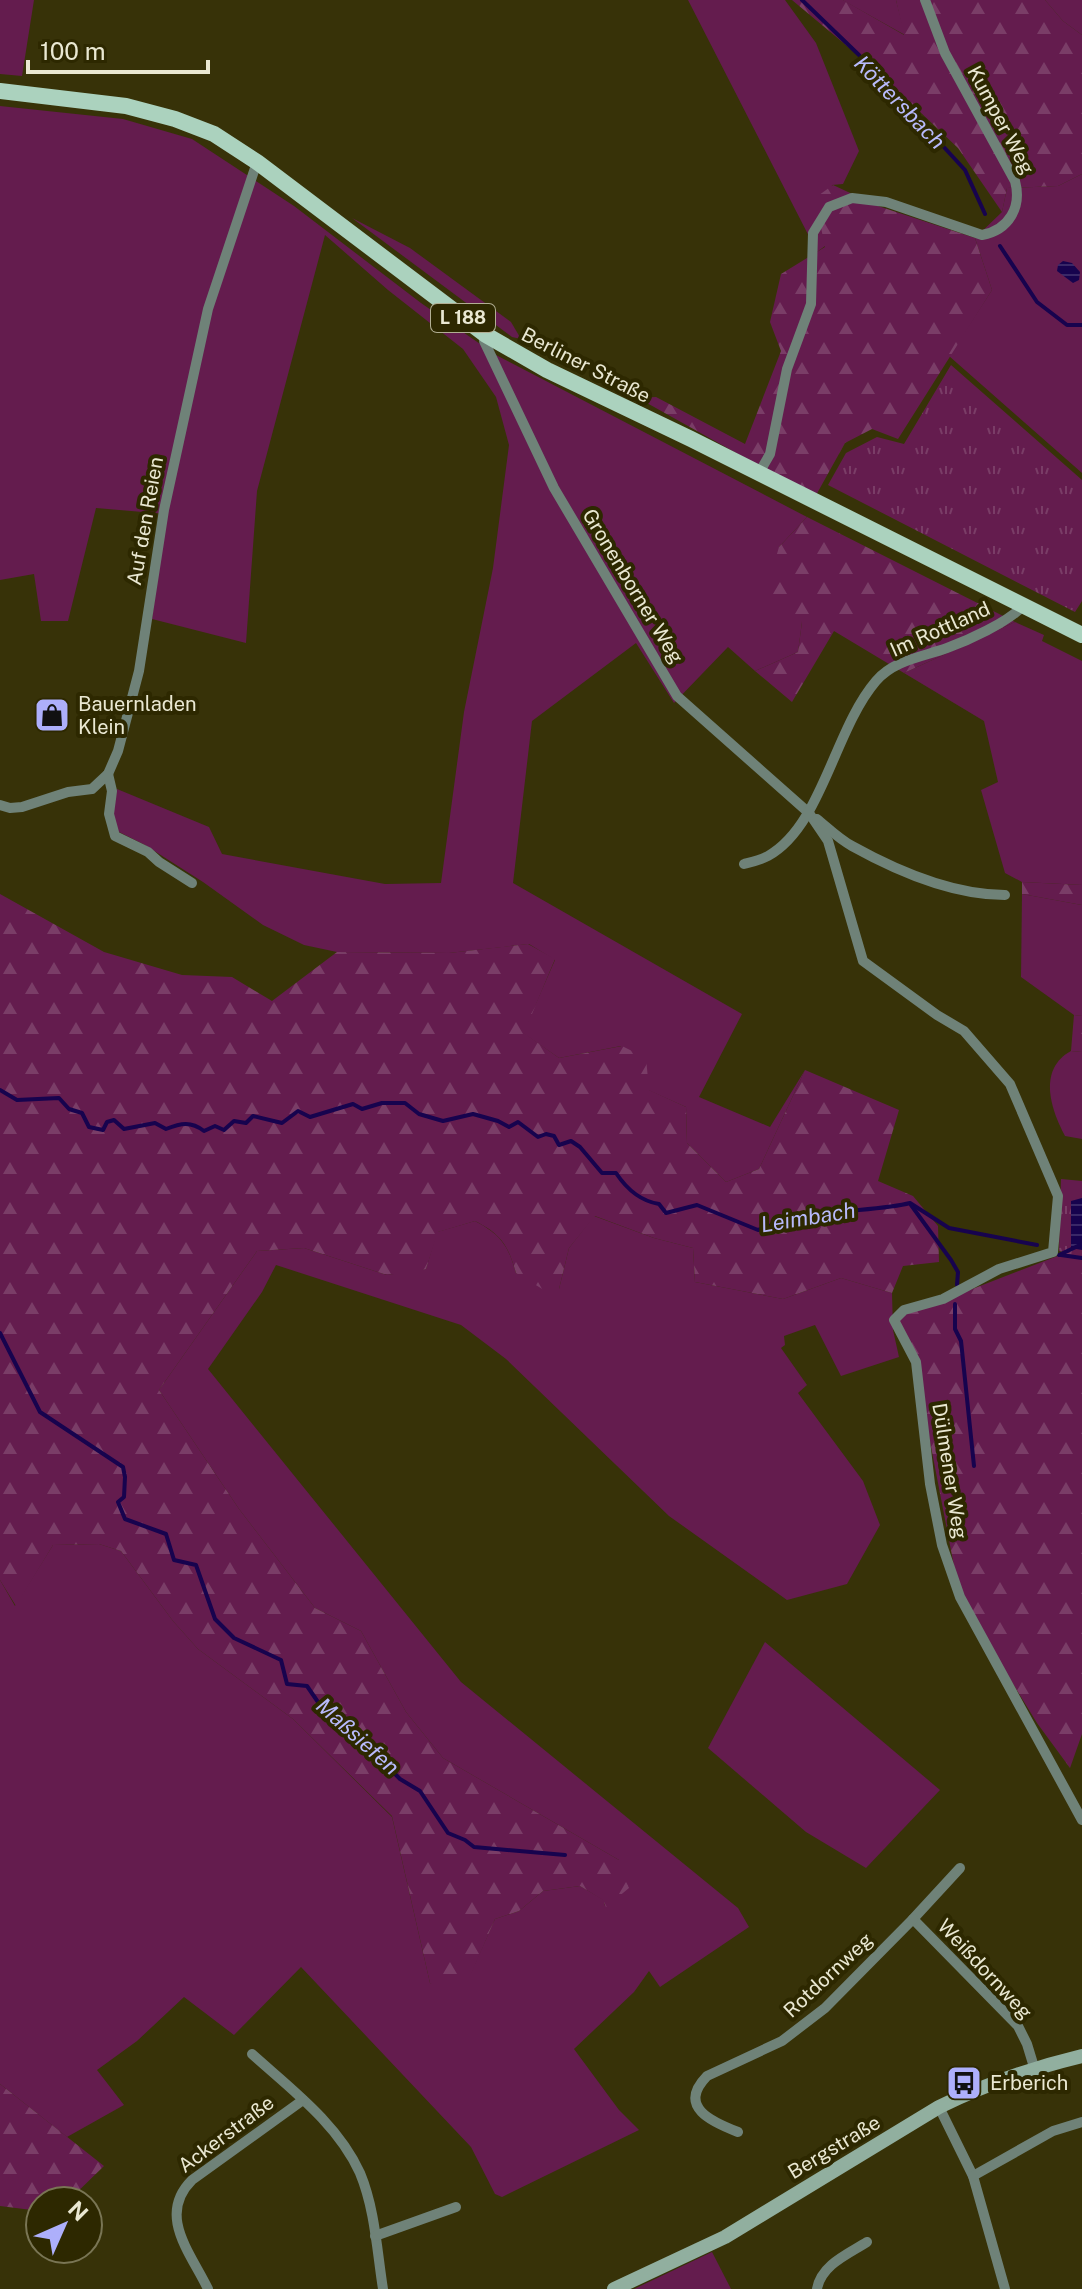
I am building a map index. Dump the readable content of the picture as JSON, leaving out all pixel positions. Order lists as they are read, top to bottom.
{
  "streets": {
    "main road": ["L 188", "Berliner Straße"],
    "street": [
      "Kumper Weg",
      "Auf den Reien",
      "Gronenborner Weg",
      "Im Rottland",
      "Dülmener Weg",
      "Weißdornweg",
      "Rotdornweg",
      "Ackerstraße",
      "Bergstraße"
    ]
  },
  "crossings": [
    ["Kumper Weg", "Berliner Straße"],
    ["Berliner Straße", "Auf den Reien"],
    ["Berliner Straße", "Gronenborner Weg"],
    ["Berliner Straße", "Im Rottland"],
    ["Gronenborner Weg", "Im Rottland"],
    ["Gronenborner Weg", "Dülmener Weg"],
    ["Weißdornweg", "Rotdornweg"],
    ["Weißdornweg", "Bergstraße"]
  ],
  "water": ["Köttersbach", "Leimbach", "Maßsiefen"],
  "places": {
    "shop": ["Bauernladen Klein"],
    "bus stop": ["Erberich"]
  },
  "scale_bar": "100 m",
  "north": "top right"
}
